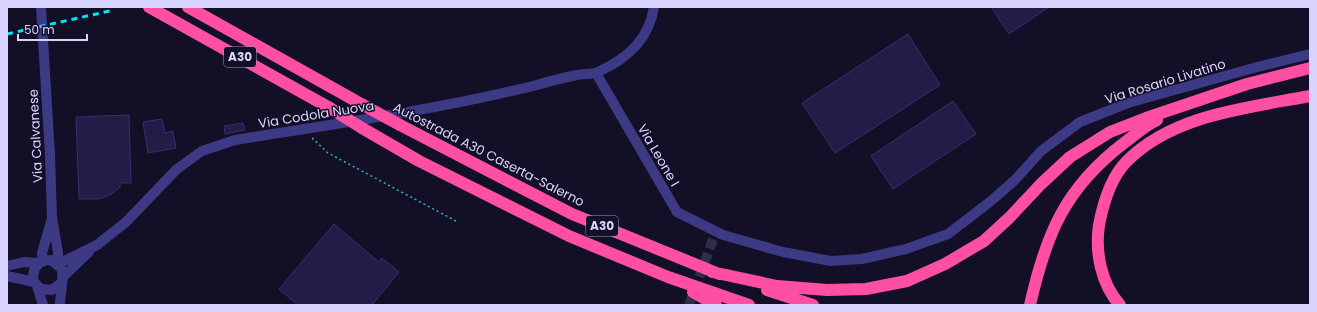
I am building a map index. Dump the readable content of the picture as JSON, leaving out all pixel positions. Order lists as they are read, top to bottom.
{
  "streets": {
    "highway": ["A30", "Autostrada A30 Caserta-Salerno"],
    "street": [
      "Via Rosario Livatino",
      "Via Codola Nuova",
      "Via Calvanese",
      "Via Leone I"
    ]
  },
  "crossings": [
    ["Via Rosario Livatino", "Via Leone I"],
    ["Via Codola Nuova", "Via Calvanese"],
    ["Via Codola Nuova", "Via Leone I"]
  ],
  "scale_bar": "50 m"
}
